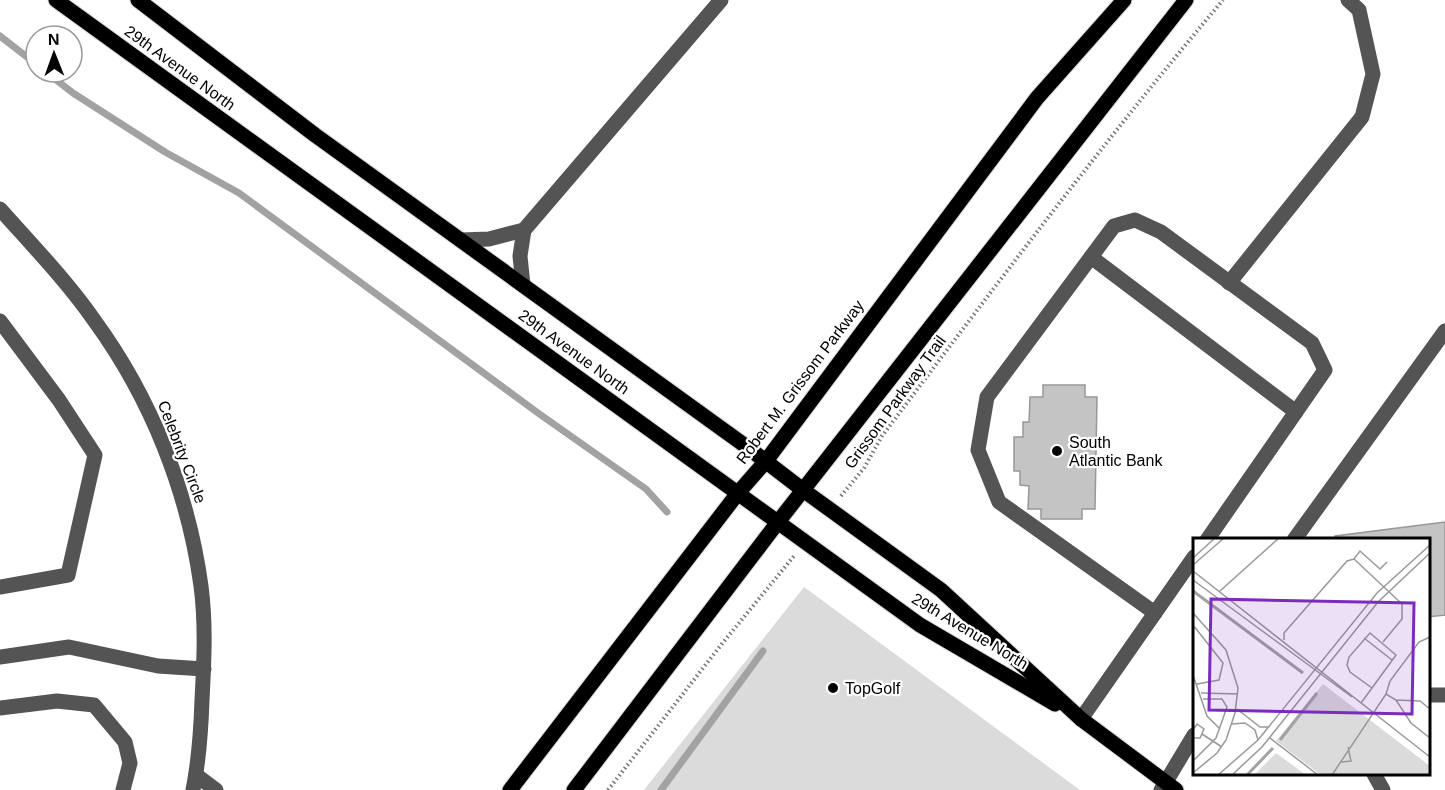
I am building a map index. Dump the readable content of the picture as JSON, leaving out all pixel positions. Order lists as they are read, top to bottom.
{
  "streets": {
    "main road": ["29th Avenue North", "Robert M. Grissom Parkway"],
    "street": ["Celebrity Circle"],
    "path": ["Grissom Parkway Trail"]
  },
  "crossings": [
    ["29th Avenue North", "Robert M. Grissom Parkway"],
    ["29th Avenue North", "Grissom Parkway Trail"]
  ],
  "places": ["South Atlantic Bank", "TopGolf"],
  "north": "top"
}
